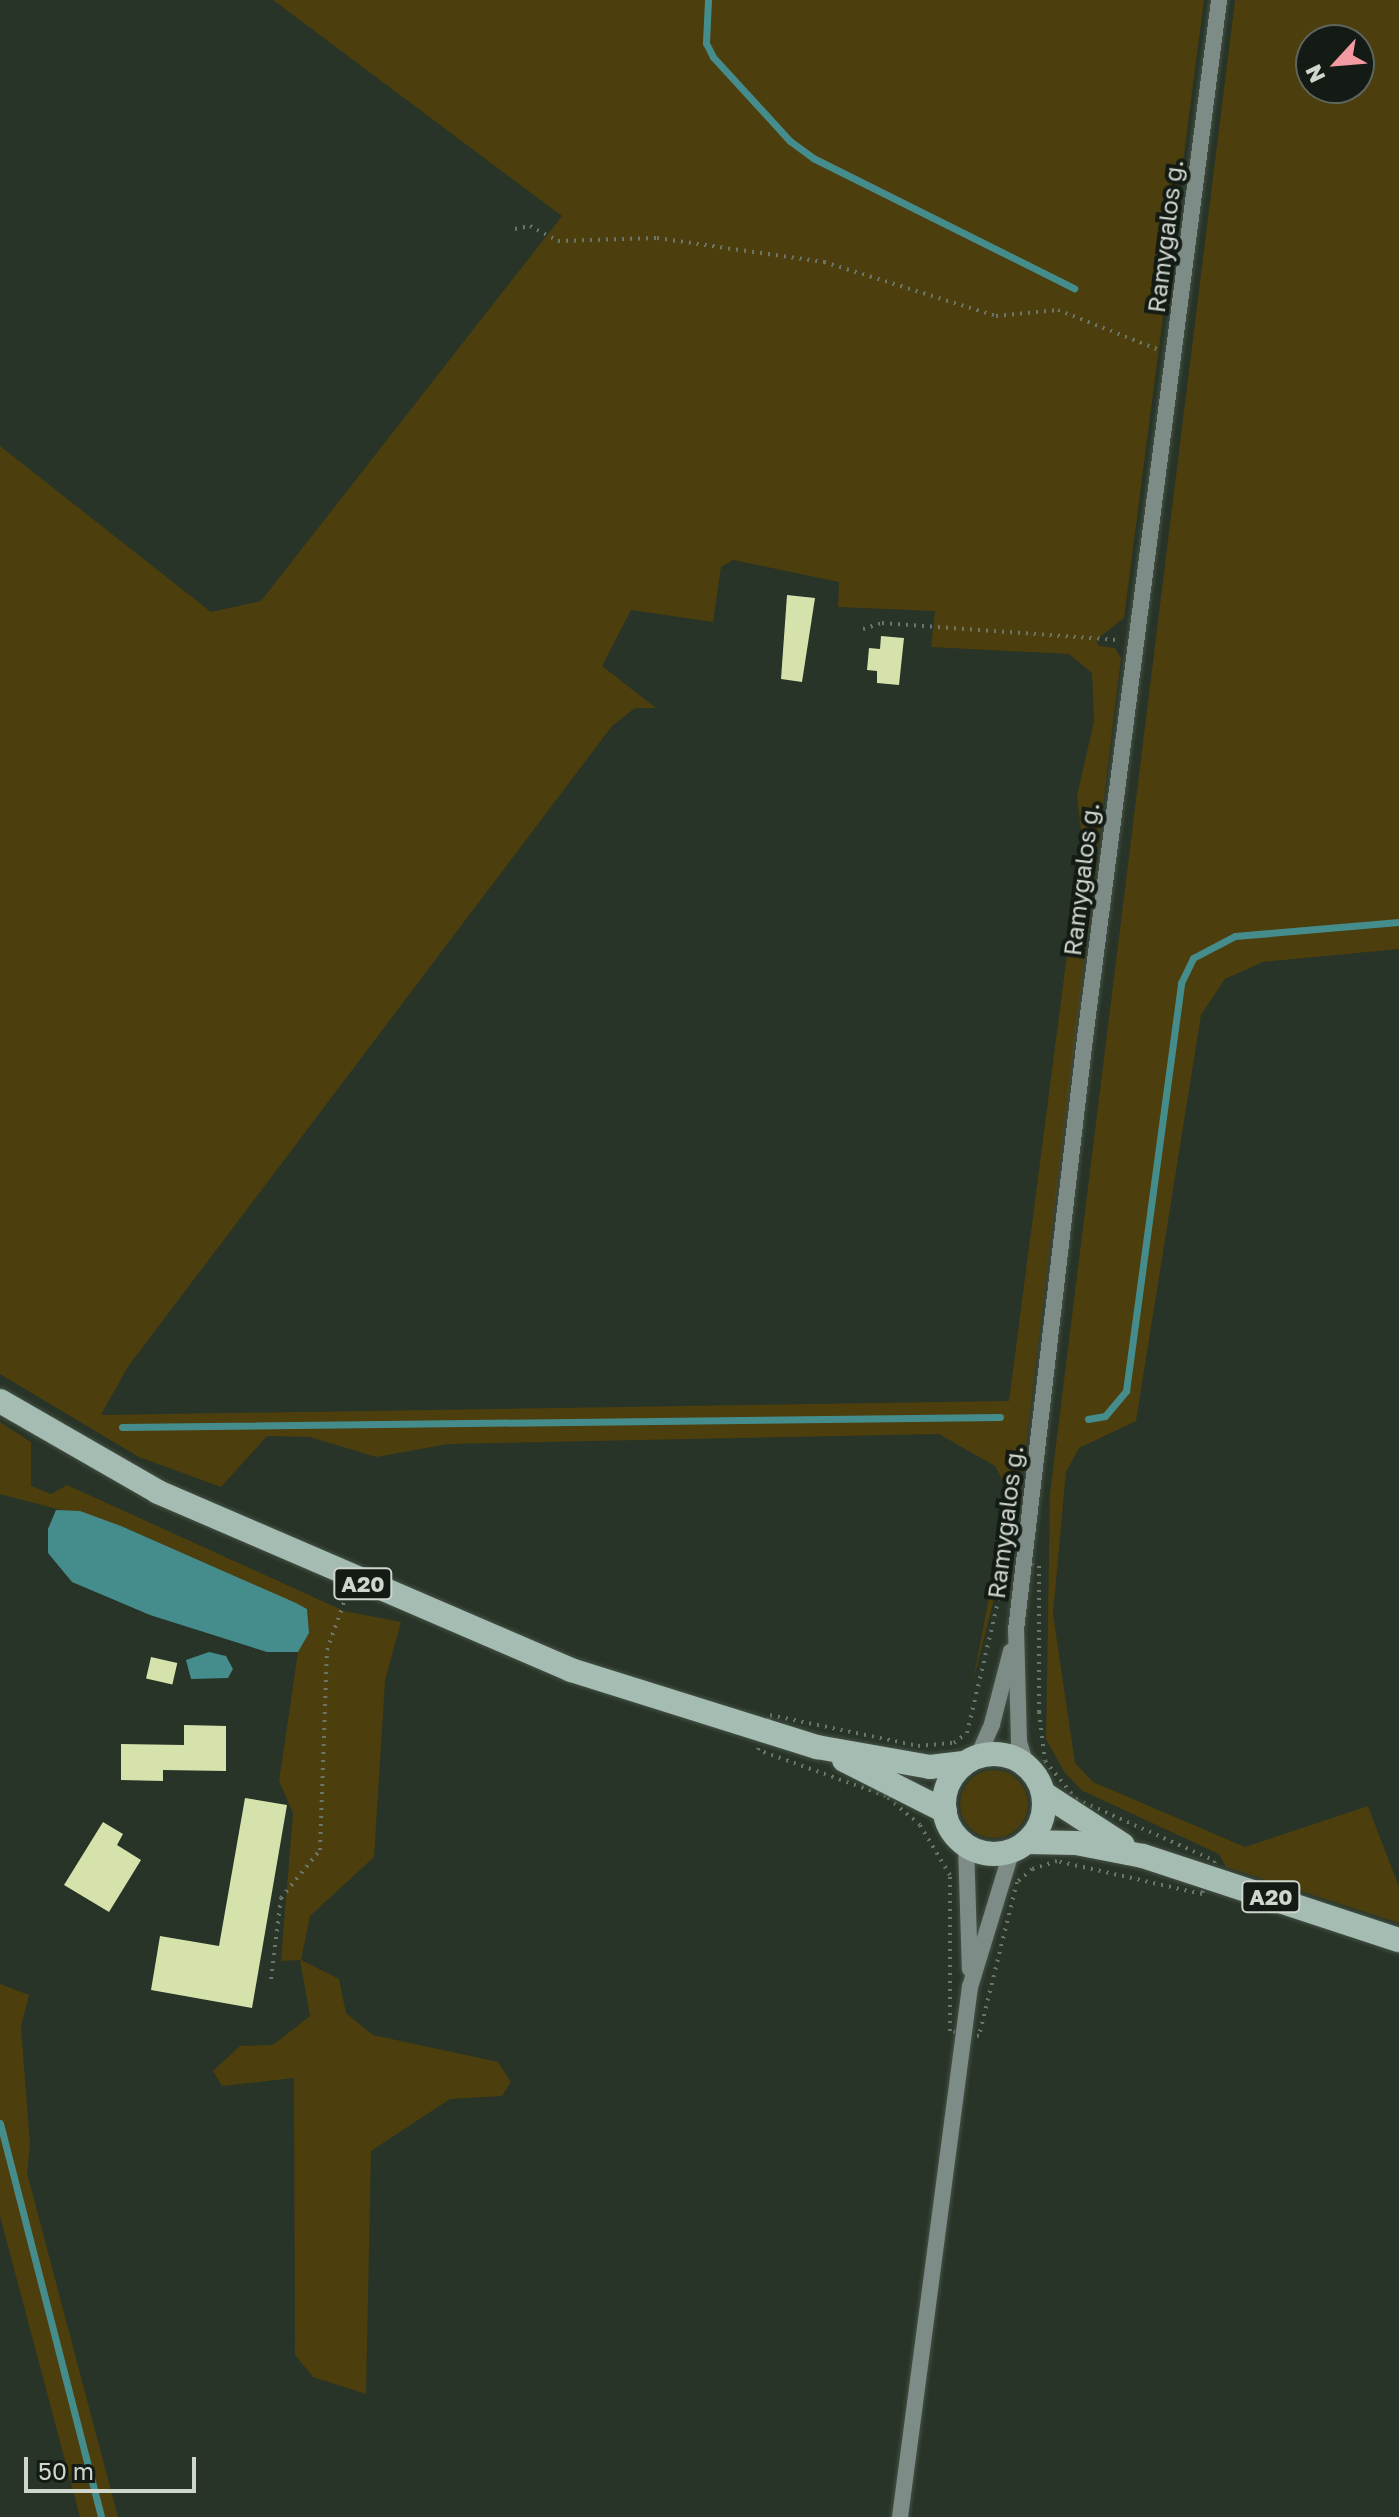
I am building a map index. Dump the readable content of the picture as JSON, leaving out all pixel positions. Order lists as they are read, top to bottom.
{
  "streets": {
    "highway": ["A20"],
    "main road": ["Ramygalos g."]
  },
  "crossings": [
    ["Ramygalos g.", "A20"]
  ],
  "scale_bar": "50 m",
  "north": "bottom left"
}
